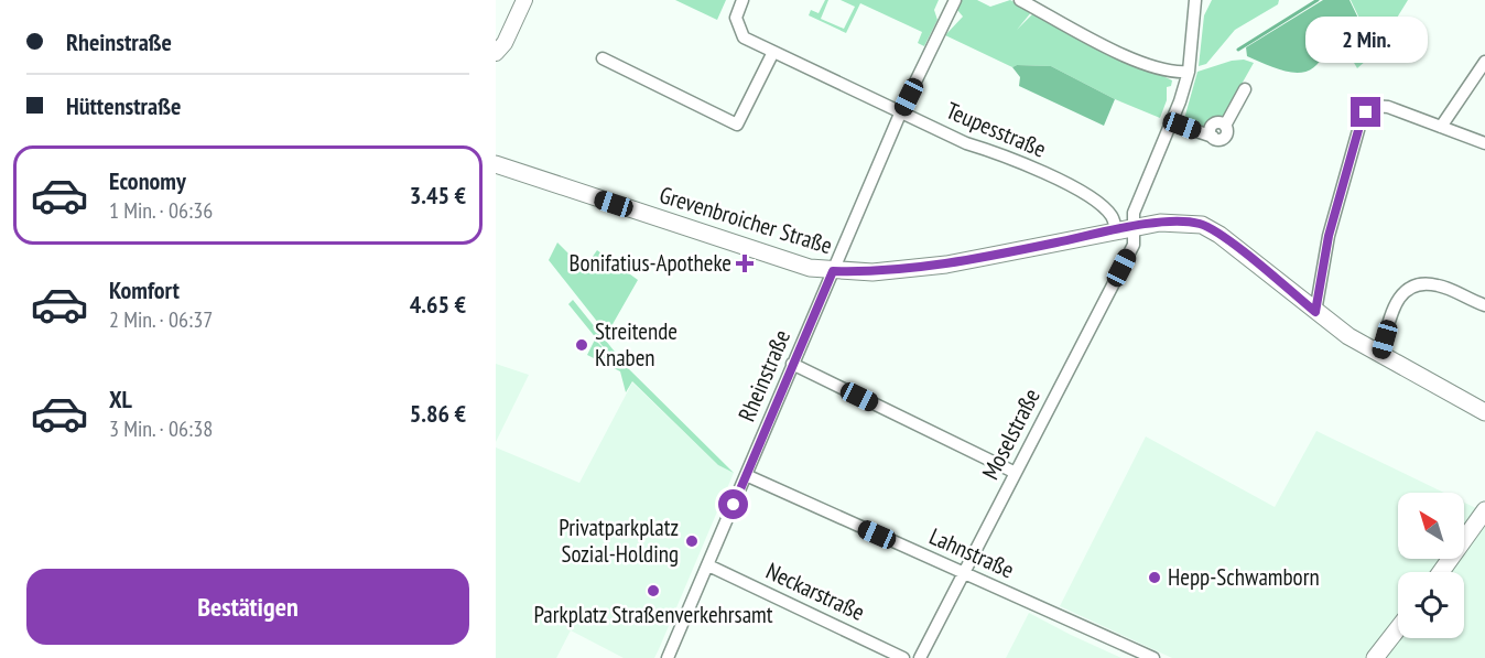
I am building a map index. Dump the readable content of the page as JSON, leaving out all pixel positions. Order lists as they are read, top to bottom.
{
  "streets": {
    "main road": ["Grevenbroicher Straße"],
    "street": [
      "Teupesstraße",
      "Rheinstraße",
      "Moselstraße",
      "Lahnstraße",
      "Neckarstraße"
    ]
  },
  "crossings": [
    ["Teupesstraße", "Grevenbroicher Straße"],
    ["Teupesstraße", "Rheinstraße"],
    ["Teupesstraße", "Moselstraße"],
    ["Grevenbroicher Straße", "Rheinstraße"],
    ["Grevenbroicher Straße", "Moselstraße"],
    ["Rheinstraße", "Lahnstraße"],
    ["Rheinstraße", "Neckarstraße"],
    ["Moselstraße", "Lahnstraße"]
  ],
  "places": {
    "health": ["Bonifatius-Apotheke"],
    "other": [
      "Streitende Knaben",
      "Privatparkplatz Sozial-Holding",
      "Hepp-Schwamborn",
      "Parkplatz Straßenverkehrsamt"
    ]
  },
  "north": "top left",
  "page": {
    "banner": ["Rheinstraße", "Hüttenstraße"],
    "bubble": "2 Min.",
    "list": [
      {
        "name": "Economy",
        "note": "1 Min. · 06:36",
        "value": "3.45 €"
      },
      {
        "name": "Komfort",
        "note": "2 Min. · 06:37",
        "value": "4.65 €"
      },
      {
        "name": "XL",
        "note": "3 Min. · 06:38",
        "value": "5.86 €"
      }
    ],
    "buttons": "Bestätigen"
  }
}
